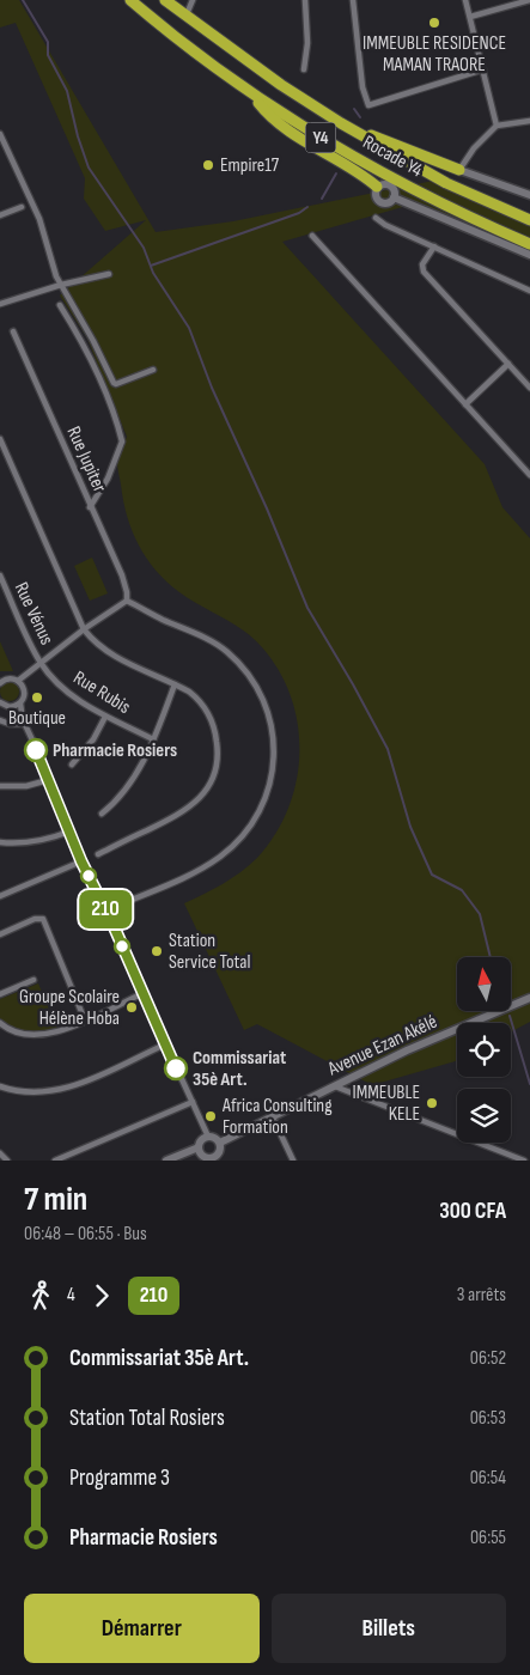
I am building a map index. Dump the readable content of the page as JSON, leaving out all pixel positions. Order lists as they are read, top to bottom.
{
  "streets": {
    "highway": ["Y4", "Rocade Y4"],
    "street": [
      "Rue Jupiter",
      "Rue Vénus",
      "Rue Rubis",
      "Avenue Ezan Akélé"
    ]
  },
  "crossings": [
    ["Rue Vénus", "Rue Rubis"]
  ],
  "places": [
    "IMMEUBLE RESIDENCE MAMAN TRAORE",
    "Empire17",
    "Boutique",
    "Pharmacie Rosiers",
    "Station Service Total",
    "Groupe Scolaire Hélène Hoba",
    "Commissariat 35è Art.",
    "IMMEUBLE KELE",
    "Africa Consulting Formation"
  ],
  "lines": ["bus line 210"],
  "north": "top",
  "page": {
    "on_map": "210",
    "heading": ["7 min", "06:48 – 06:55 · Bus", "300 CFA"],
    "legs": ["4", "210", "3 arrêts"],
    "list": [
      {
        "name": "Commissariat 35è Art.",
        "value": "06:52"
      },
      {
        "name": "Station Total Rosiers",
        "value": "06:53"
      },
      {
        "name": "Programme 3",
        "value": "06:54"
      },
      {
        "name": "Pharmacie Rosiers",
        "value": "06:55"
      }
    ],
    "buttons": ["Démarrer", "Billets"]
  }
}
